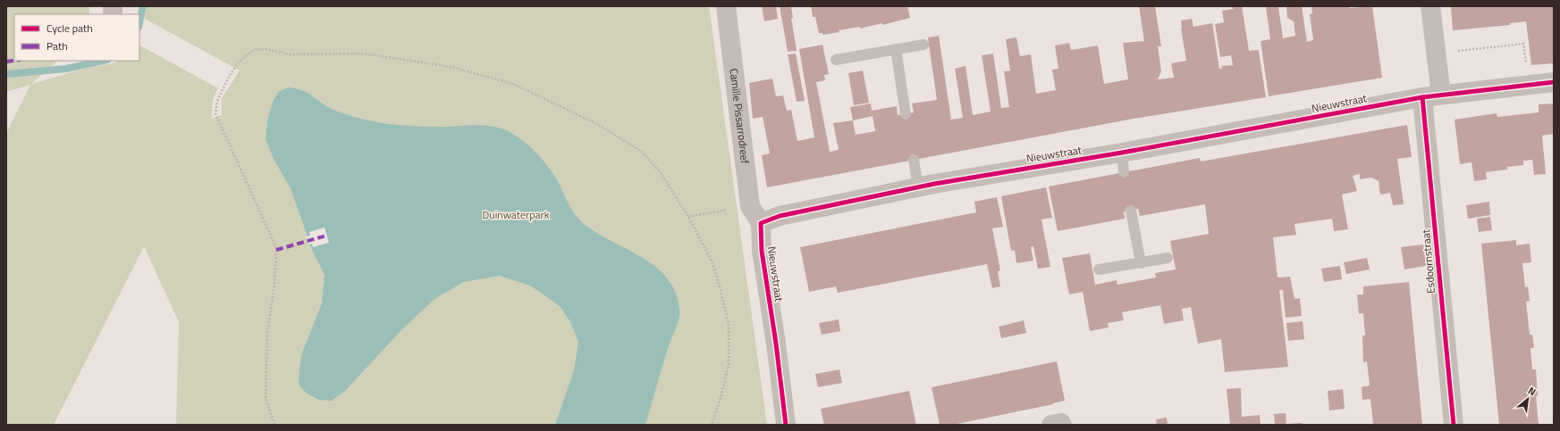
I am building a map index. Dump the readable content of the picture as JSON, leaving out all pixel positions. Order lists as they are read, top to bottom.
{
  "streets": {
    "street": ["Nieuwstraat", "Camille Pissarrodreef", "Esdoornstraat"]
  },
  "crossings": [
    ["Nieuwstraat", "Camille Pissarrodreef"],
    ["Nieuwstraat", "Esdoornstraat"]
  ],
  "parks": ["Duinwaterpark"],
  "legend": ["Cycle path", "Path"],
  "north": "top right"
}
